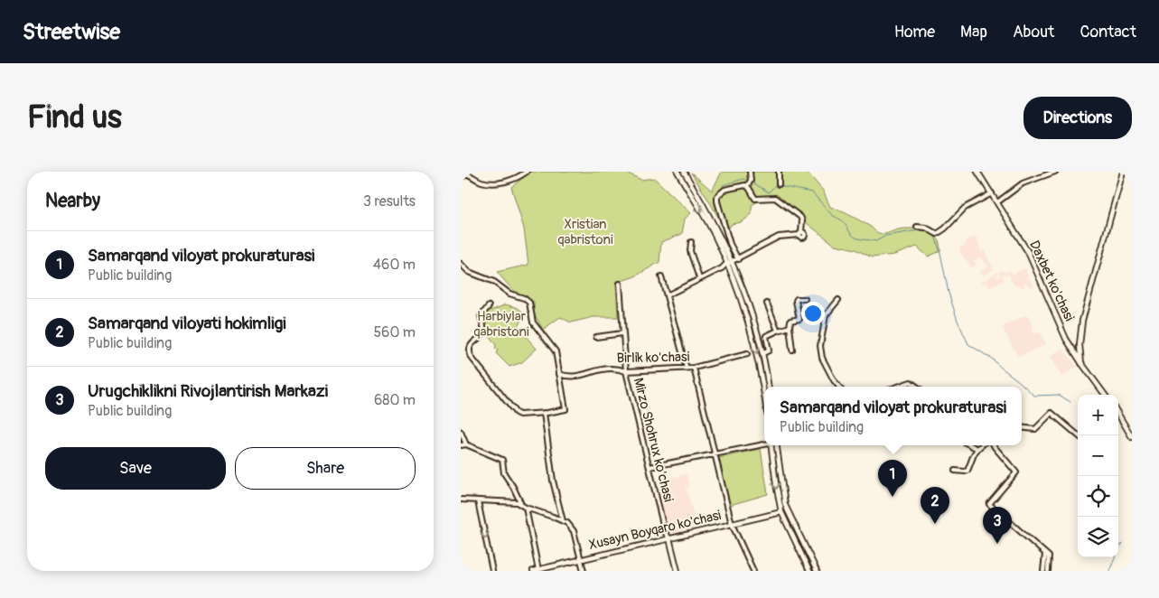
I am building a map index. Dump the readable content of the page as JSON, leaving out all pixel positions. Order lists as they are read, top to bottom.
{
  "streets": {
    "main road": ["Daxbet ko'chasi", "Xusayn Boyqaro ko'chasi"],
    "street": ["Birlik ko'chasi", "Mirzo Shohrux ko'chasi"]
  },
  "crossings": [
    ["Birlik ko'chasi", "Mirzo Shohrux ko'chasi"],
    ["Mirzo Shohrux ko'chasi", "Xusayn Boyqaro ko'chasi"]
  ],
  "parks": ["Xristian qabristoni", "Harbiylar qabristoni"],
  "page": {
    "header": "Streetwise",
    "nav": [
      "Home",
      "Map",
      "About",
      "Contact"
    ],
    "buttons": [
      "Directions",
      ["Save", "Share"]
    ],
    "title": "Find us",
    "heading": ["Nearby", "3 results"],
    "list": [
      {
        "mark": "1",
        "name": "Samarqand viloyat prokuraturasi",
        "note": "Public building",
        "value": "460 m"
      },
      {
        "mark": "2",
        "name": "Samarqand viloyati hokimligi",
        "note": "Public building",
        "value": "560 m"
      },
      {
        "mark": "3",
        "name": "Urugchiklikni Rivojlantirish Markazi",
        "note": "Public building",
        "value": "680 m"
      }
    ],
    "popup": ["Samarqand viloyat prokuraturasi", "Public building"],
    "map_buttons": ["+", "−"],
    "pins": ["1", "2", "3"]
  }
}
